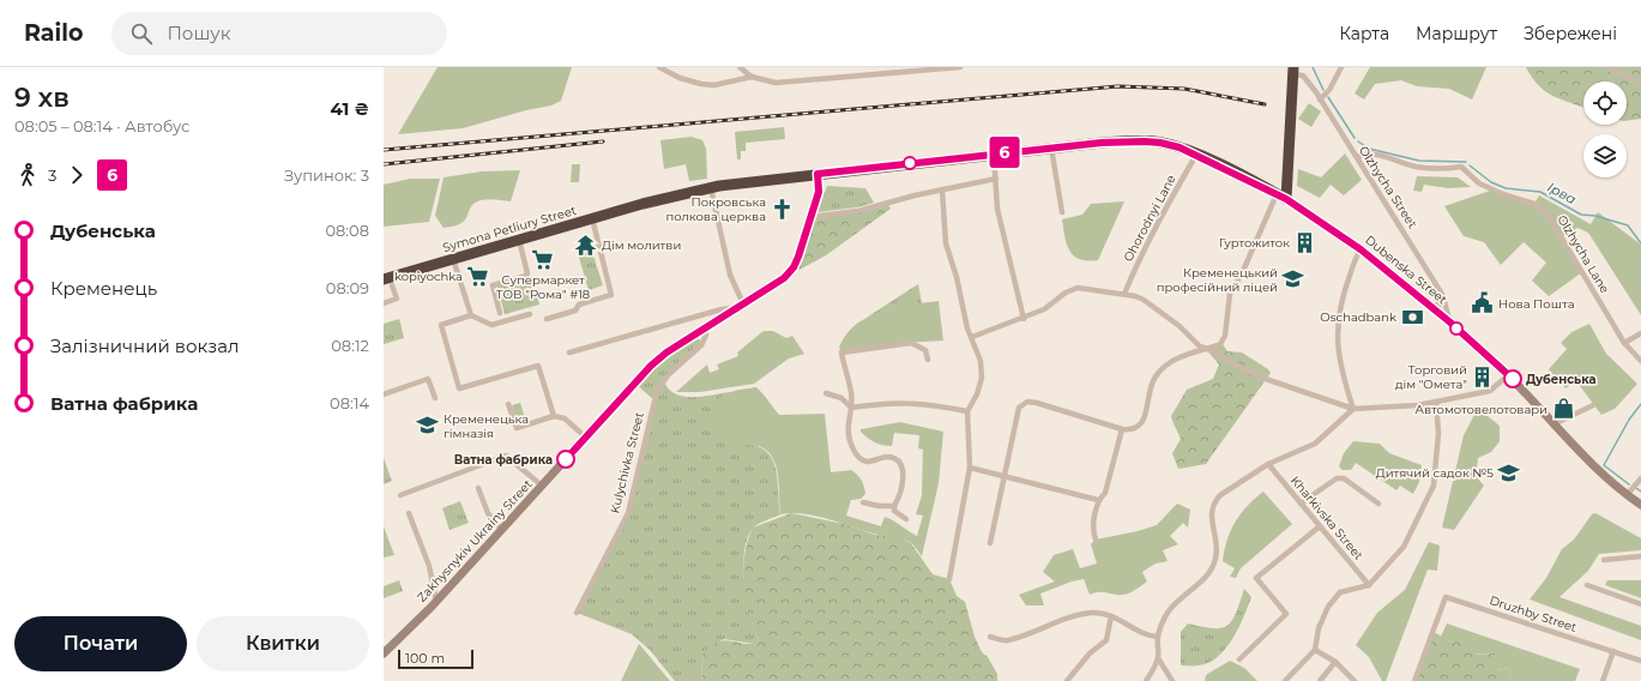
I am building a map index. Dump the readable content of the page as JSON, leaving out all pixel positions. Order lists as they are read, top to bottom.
{
  "streets": {
    "highway": ["Symona Petliury Street", "Dubenska Street"],
    "street": [
      "Olzhycha Street",
      "Ohorodnyi Lane",
      "Olzhycha Lane",
      "Kulychivka Street",
      "Kharkivska Street",
      "Zakhysnykiv Ukrainy Street",
      "Druzhby Street"
    ]
  },
  "crossings": [
    ["Olzhycha Street", "Olzhycha Lane"],
    ["Olzhycha Street", "Dubenska Street"],
    ["Ohorodnyi Lane", "Dubenska Street"],
    ["Symona Petliury Street", "Dubenska Street"],
    ["Dubenska Street", "Zakhysnykiv Ukrainy Street"],
    ["Kulychivka Street", "Zakhysnykiv Ukrainy Street"]
  ],
  "water": ["Ірва"],
  "places": {
    "church": ["Покровська полкова церква"],
    "building": ["Гуртожиток", "Торговий дім \"Омета\""],
    "temple": ["Дім молитви"],
    "supermarket": ["Супермаркет ТОВ \"Рома\" #18", "kopiyochka"],
    "school or university": ["Кременецький професійний ліцей", "Кременецька гімназія", "Дитячий садок №5"],
    "public building": ["Нова Пошта"],
    "bank": ["Oschadbank"],
    "other": ["Дубенська", "Ватна фабрика"],
    "shop": ["Автомотовелотовари"]
  },
  "lines": ["bus line 6"],
  "scale_bar": "100 m",
  "page": {
    "header": "Railo",
    "search": "Пошук",
    "nav": ["Карта", "Маршрут", "Збережені"],
    "heading": ["9 хв", "08:05 – 08:14 · Автобус", "41 ₴"],
    "on_map": "6",
    "legs": ["3", "6", "Зупинок: 3"],
    "list": [
      {
        "name": "Дубенська",
        "value": "08:08"
      },
      {
        "name": "Кременець",
        "value": "08:09"
      },
      {
        "name": "Залізничний вокзал",
        "value": "08:12"
      },
      {
        "name": "Ватна фабрика",
        "value": "08:14"
      }
    ],
    "buttons": ["Почати", "Квитки"],
    "scale": "100 m"
  }
}
